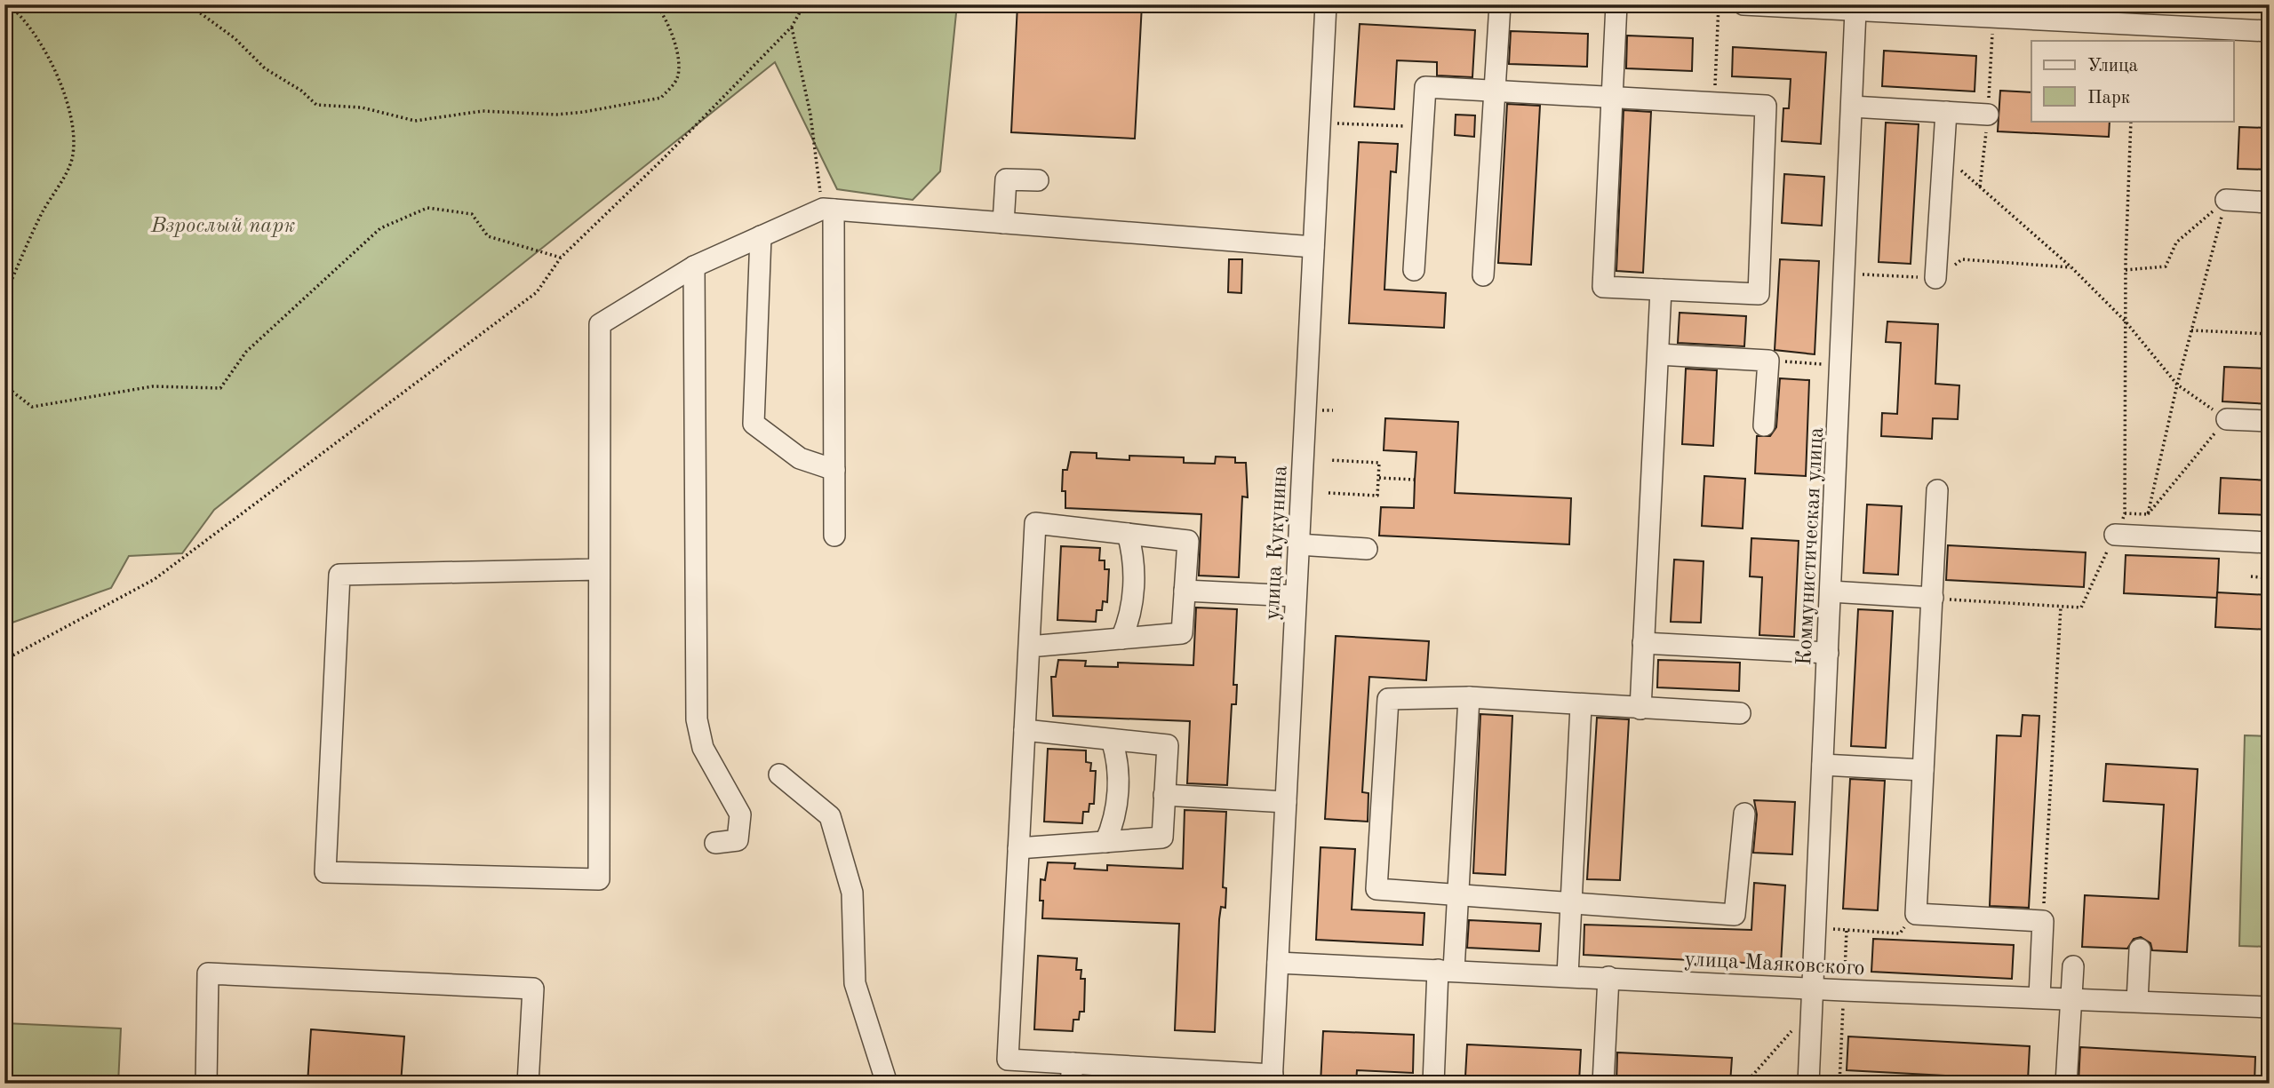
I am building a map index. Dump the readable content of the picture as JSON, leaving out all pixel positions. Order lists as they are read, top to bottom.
{
  "streets": {
    "street": ["улица Кукунина", "Коммунистическая улица", "улица Маяковского"]
  },
  "crossings": [
    ["улица Кукунина", "улица Маяковского"],
    ["Коммунистическая улица", "улица Маяковского"]
  ],
  "parks": ["Взрослый парк"],
  "legend": ["Улица", "Парк"]
}
